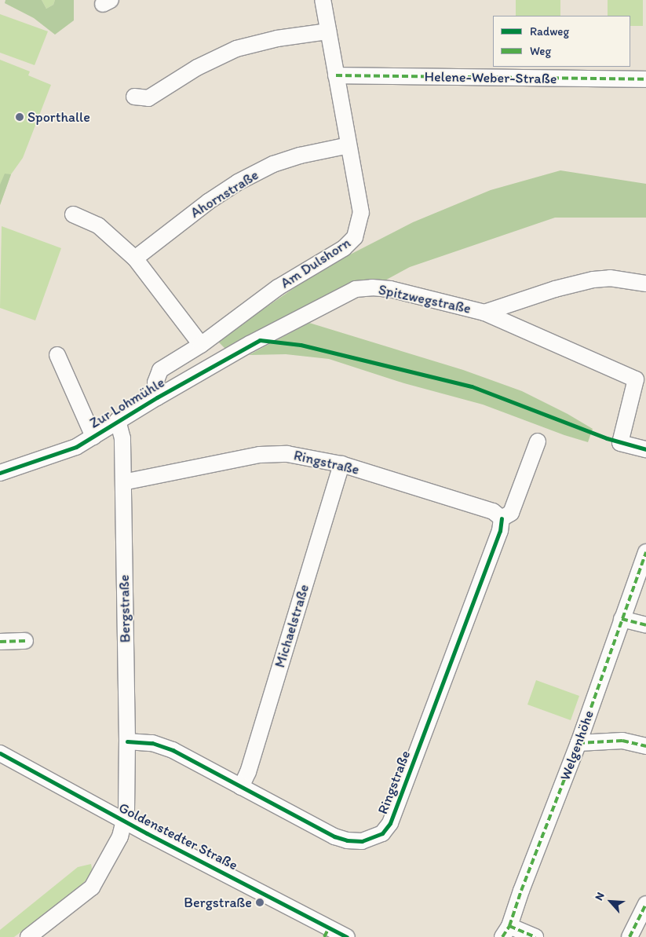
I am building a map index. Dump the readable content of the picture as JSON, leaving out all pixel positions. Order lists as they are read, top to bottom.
{
  "streets": {
    "street": [
      "Helene-Weber-Straße",
      "Ahornstraße",
      "Am Dulshorn",
      "Spitzwegstraße",
      "Zur Lohmühle",
      "Ringstraße",
      "Bergstraße",
      "Michaelstraße",
      "Welgenhöhe",
      "Goldenstedter Straße"
    ]
  },
  "crossings": [
    ["Helene-Weber-Straße", "Am Dulshorn"],
    ["Ahornstraße", "Am Dulshorn"],
    ["Am Dulshorn", "Zur Lohmühle"],
    ["Spitzwegstraße", "Zur Lohmühle"],
    ["Zur Lohmühle", "Bergstraße"],
    ["Ringstraße", "Bergstraße"],
    ["Ringstraße", "Michaelstraße"],
    ["Bergstraße", "Goldenstedter Straße"]
  ],
  "places": ["Sporthalle", "Bergstraße"],
  "legend": ["Radweg", "Weg"],
  "north": "top left"
}
